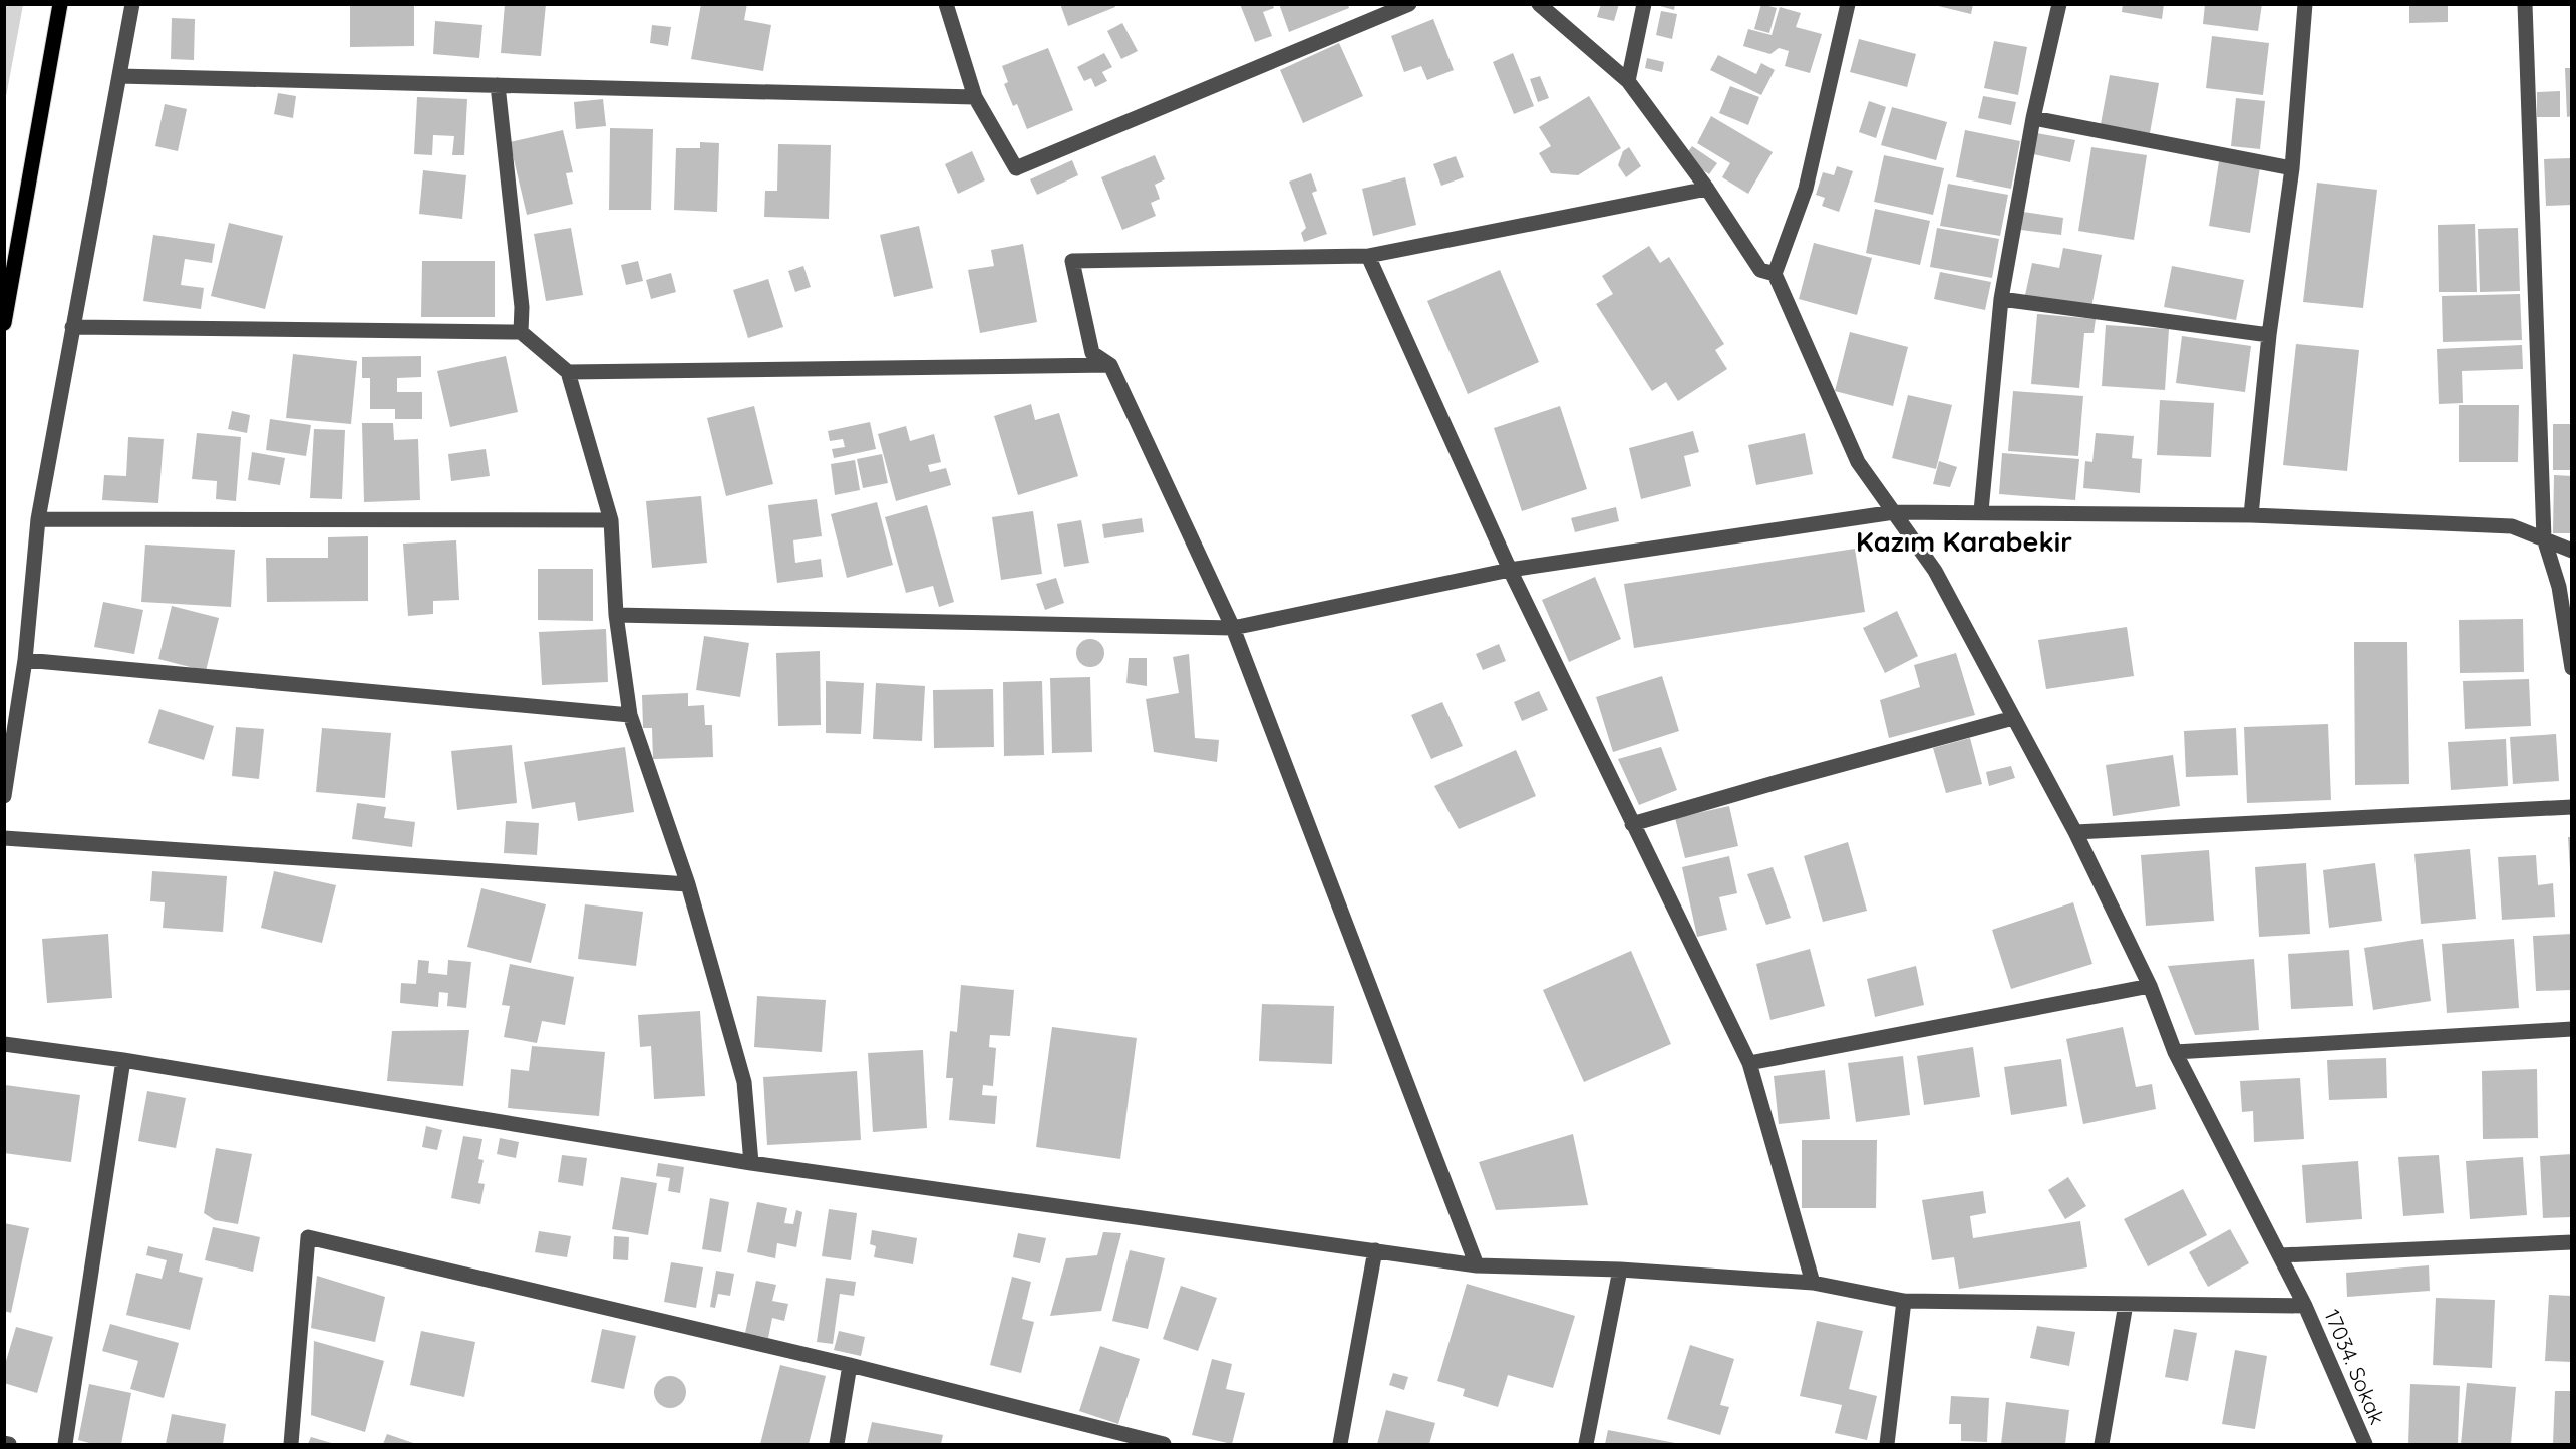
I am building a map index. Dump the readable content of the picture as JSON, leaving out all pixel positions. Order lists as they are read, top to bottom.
{
  "streets": {
    "street": ["17034. Sokak"]
  },
  "districts": ["Kazım Karabekir"]
}
